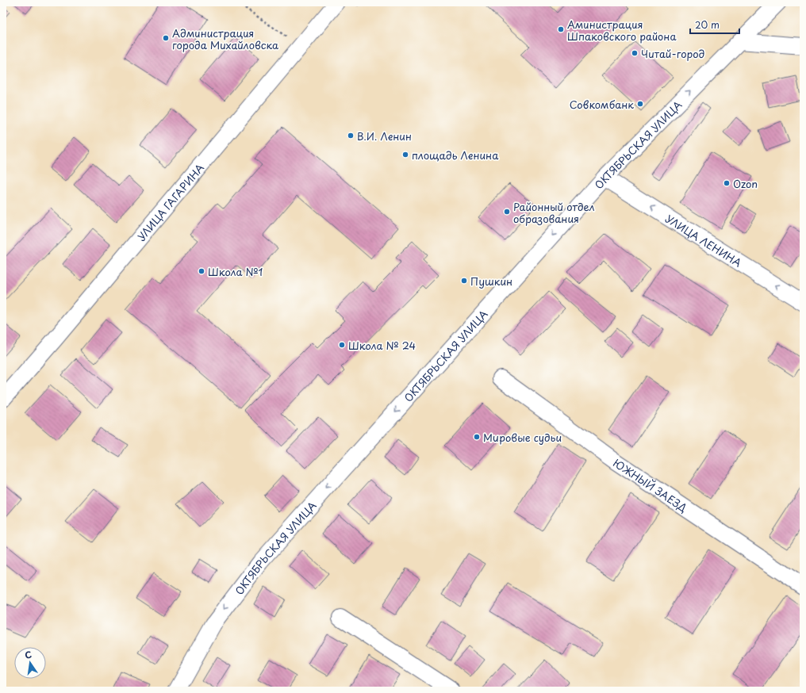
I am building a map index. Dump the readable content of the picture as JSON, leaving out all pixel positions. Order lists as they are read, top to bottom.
{
  "streets": {
    "street": [
      "ОКТЯБРЬСКАЯ УЛИЦА",
      "УЛИЦА ГАГАРИНА",
      "УЛИЦА ЛЕНИНА",
      "ЮЖНЫЙ ЗАЕЗД"
    ]
  },
  "crossings": [
    ["ОКТЯБРЬСКАЯ УЛИЦА", "УЛИЦА ЛЕНИНА"]
  ],
  "one_way": ["УЛИЦА ЛЕНИНА"],
  "places": [
    "Аминистрация Шпаковского района",
    "Администрация города Михайловска",
    "Читай-город",
    "Совкомбанк",
    "В.И. Ленин",
    "площадь Ленина",
    "Ozon",
    "Районный отдел образования",
    "Школа №1",
    "Пушкин",
    "Школа № 24",
    "Мировые судьи"
  ],
  "scale_bar": "20 m",
  "north": "top"
}
